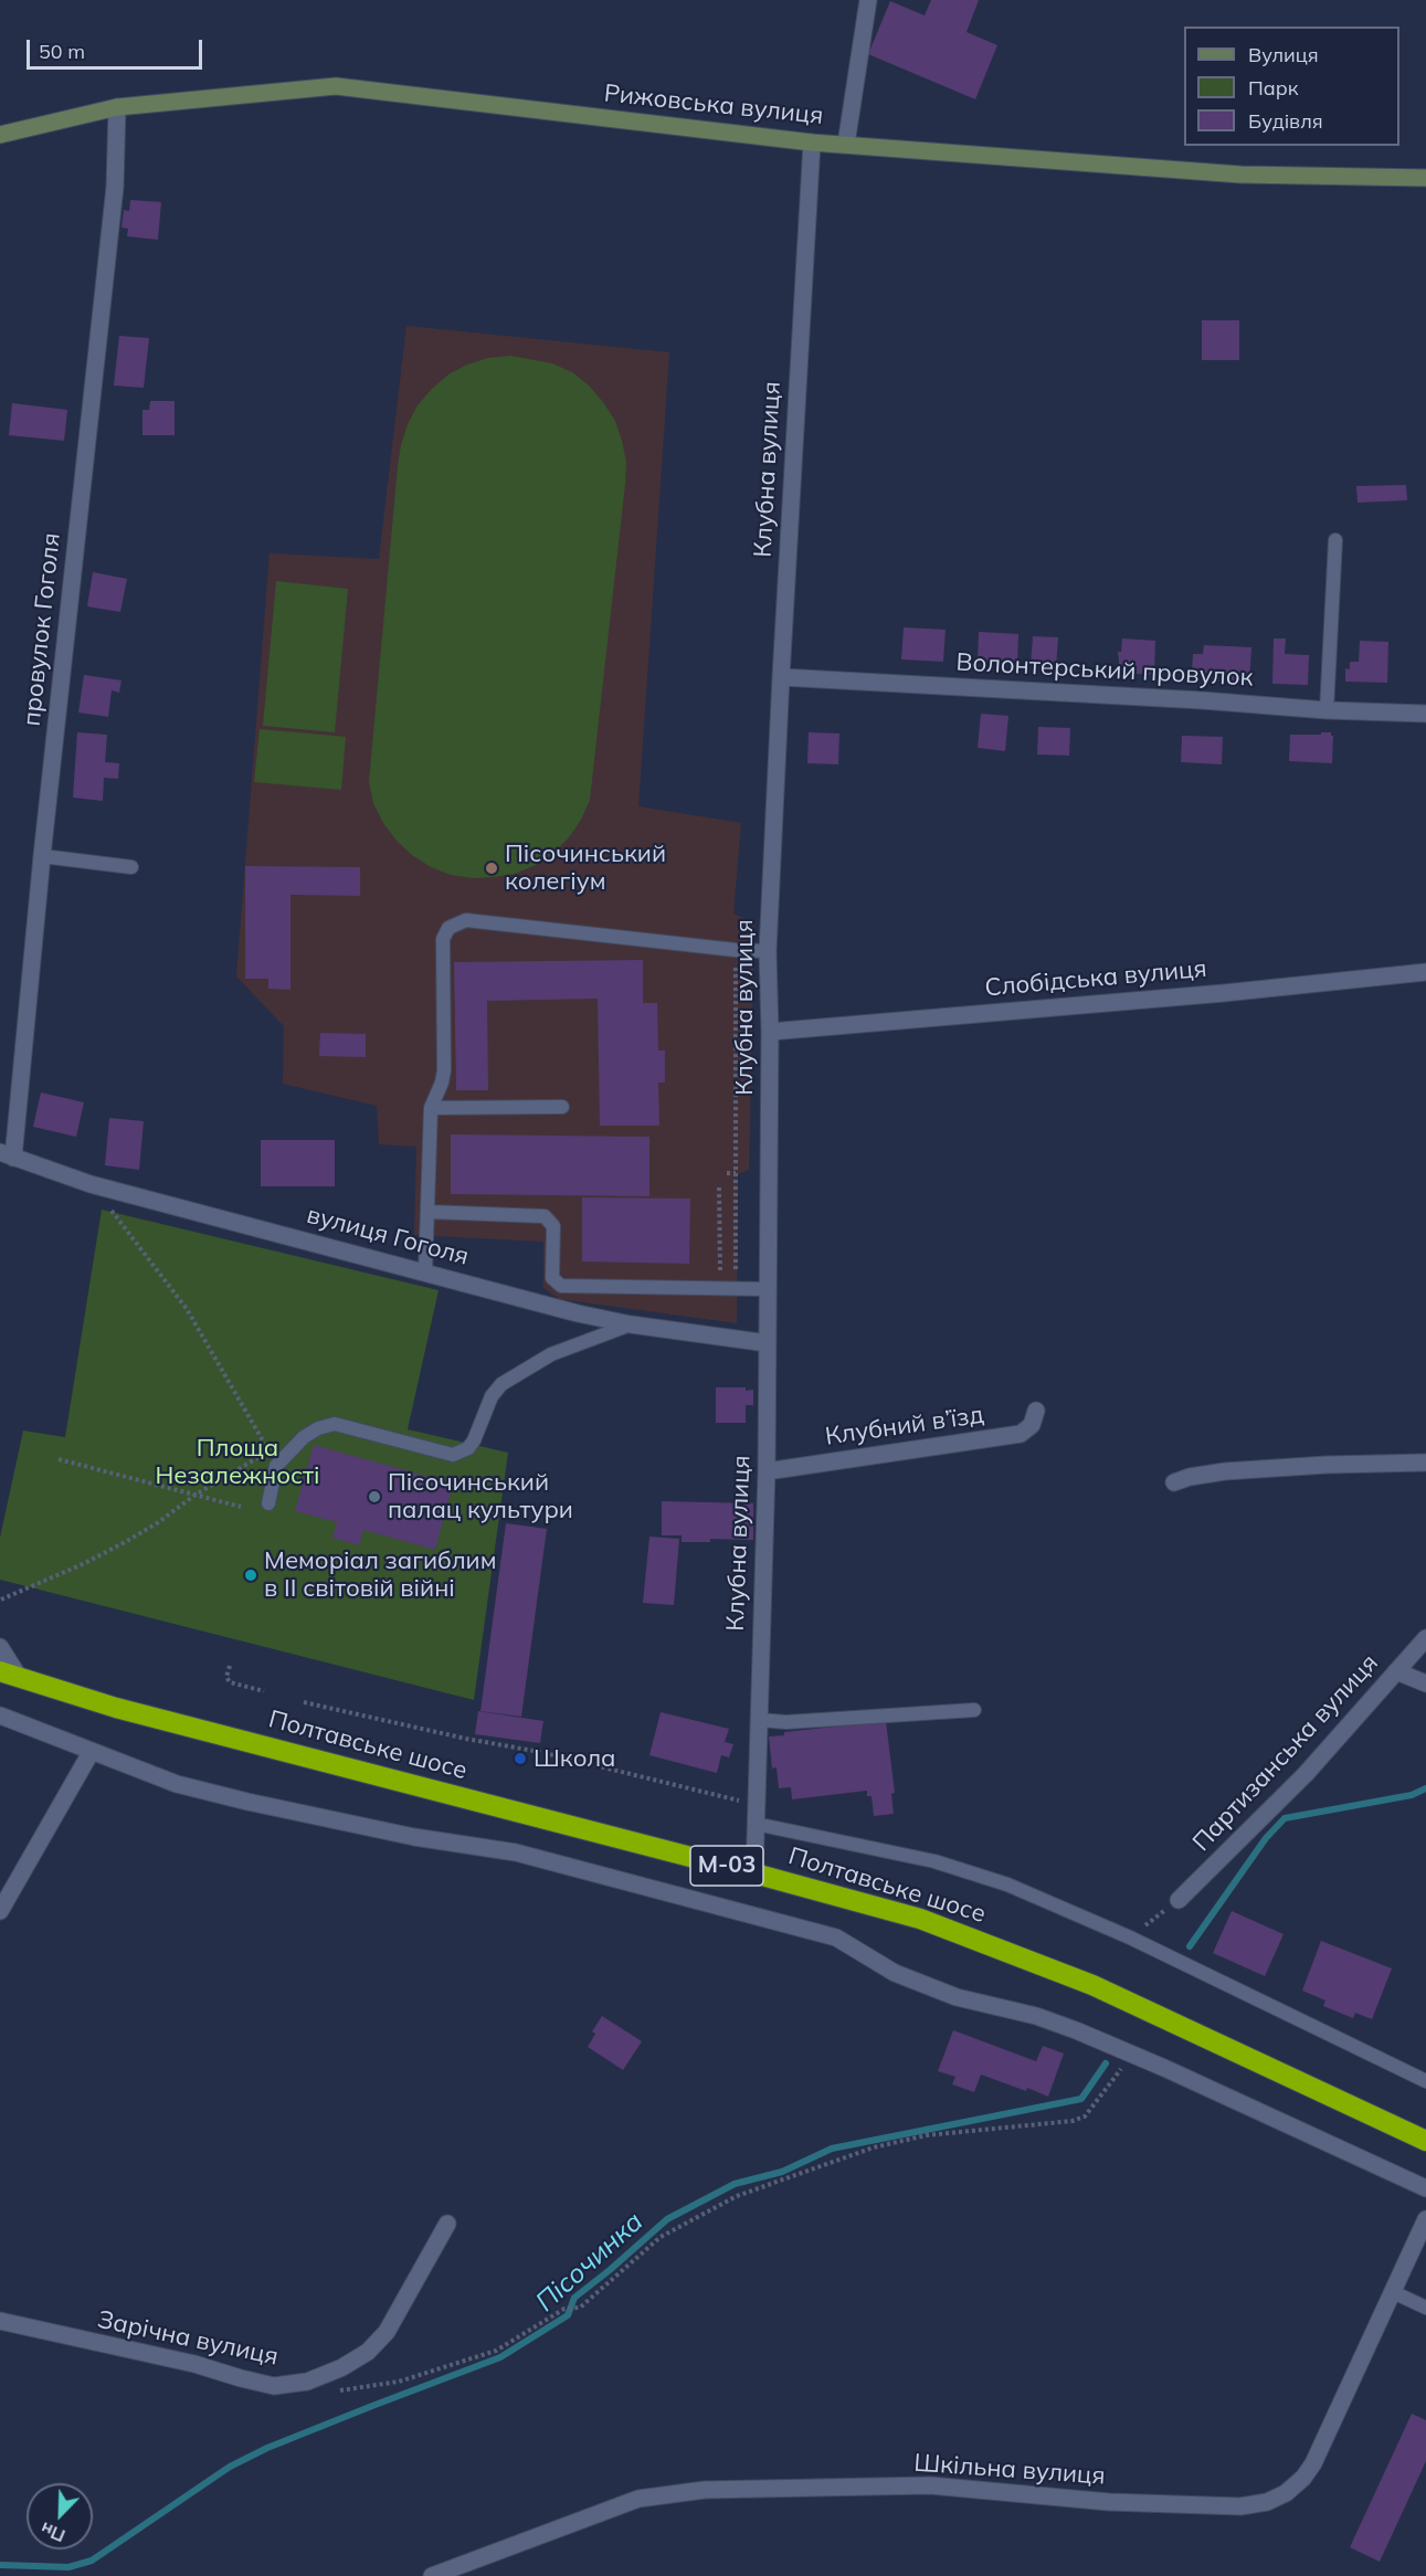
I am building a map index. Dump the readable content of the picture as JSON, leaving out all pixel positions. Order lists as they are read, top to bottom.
{
  "streets": {
    "highway": ["Полтавське шосе", "М-03"],
    "street": [
      "Рижовська вулиця",
      "Клубна вулиця",
      "провулок Гоголя",
      "Волонтерський провулок",
      "Слобідська вулиця",
      "вулиця Гоголя",
      "Клубний в’їзд",
      "Партизанська вулиця",
      "Зарічна вулиця",
      "Шкільна вулиця"
    ]
  },
  "crossings": [
    ["Рижовська вулиця", "Клубна вулиця"],
    ["Рижовська вулиця", "провулок Гоголя"],
    ["Клубна вулиця", "Волонтерський провулок"],
    ["Клубна вулиця", "Слобідська вулиця"],
    ["Клубна вулиця", "вулиця Гоголя"],
    ["Клубна вулиця", "Клубний в’їзд"],
    ["Клубна вулиця", "Полтавське шосе"],
    ["провулок Гоголя", "вулиця Гоголя"]
  ],
  "water": ["Пісочинка"],
  "parks": ["Площа Незалежності"],
  "places": [
    "Пісочинський колегіум",
    "Пісочинський палац культури",
    "Меморіал загиблим в II світовій війні",
    "Школа"
  ],
  "legend": ["Вулиця", "Парк", "Будівля"],
  "scale_bar": "50 m",
  "north": "bottom left"
}
